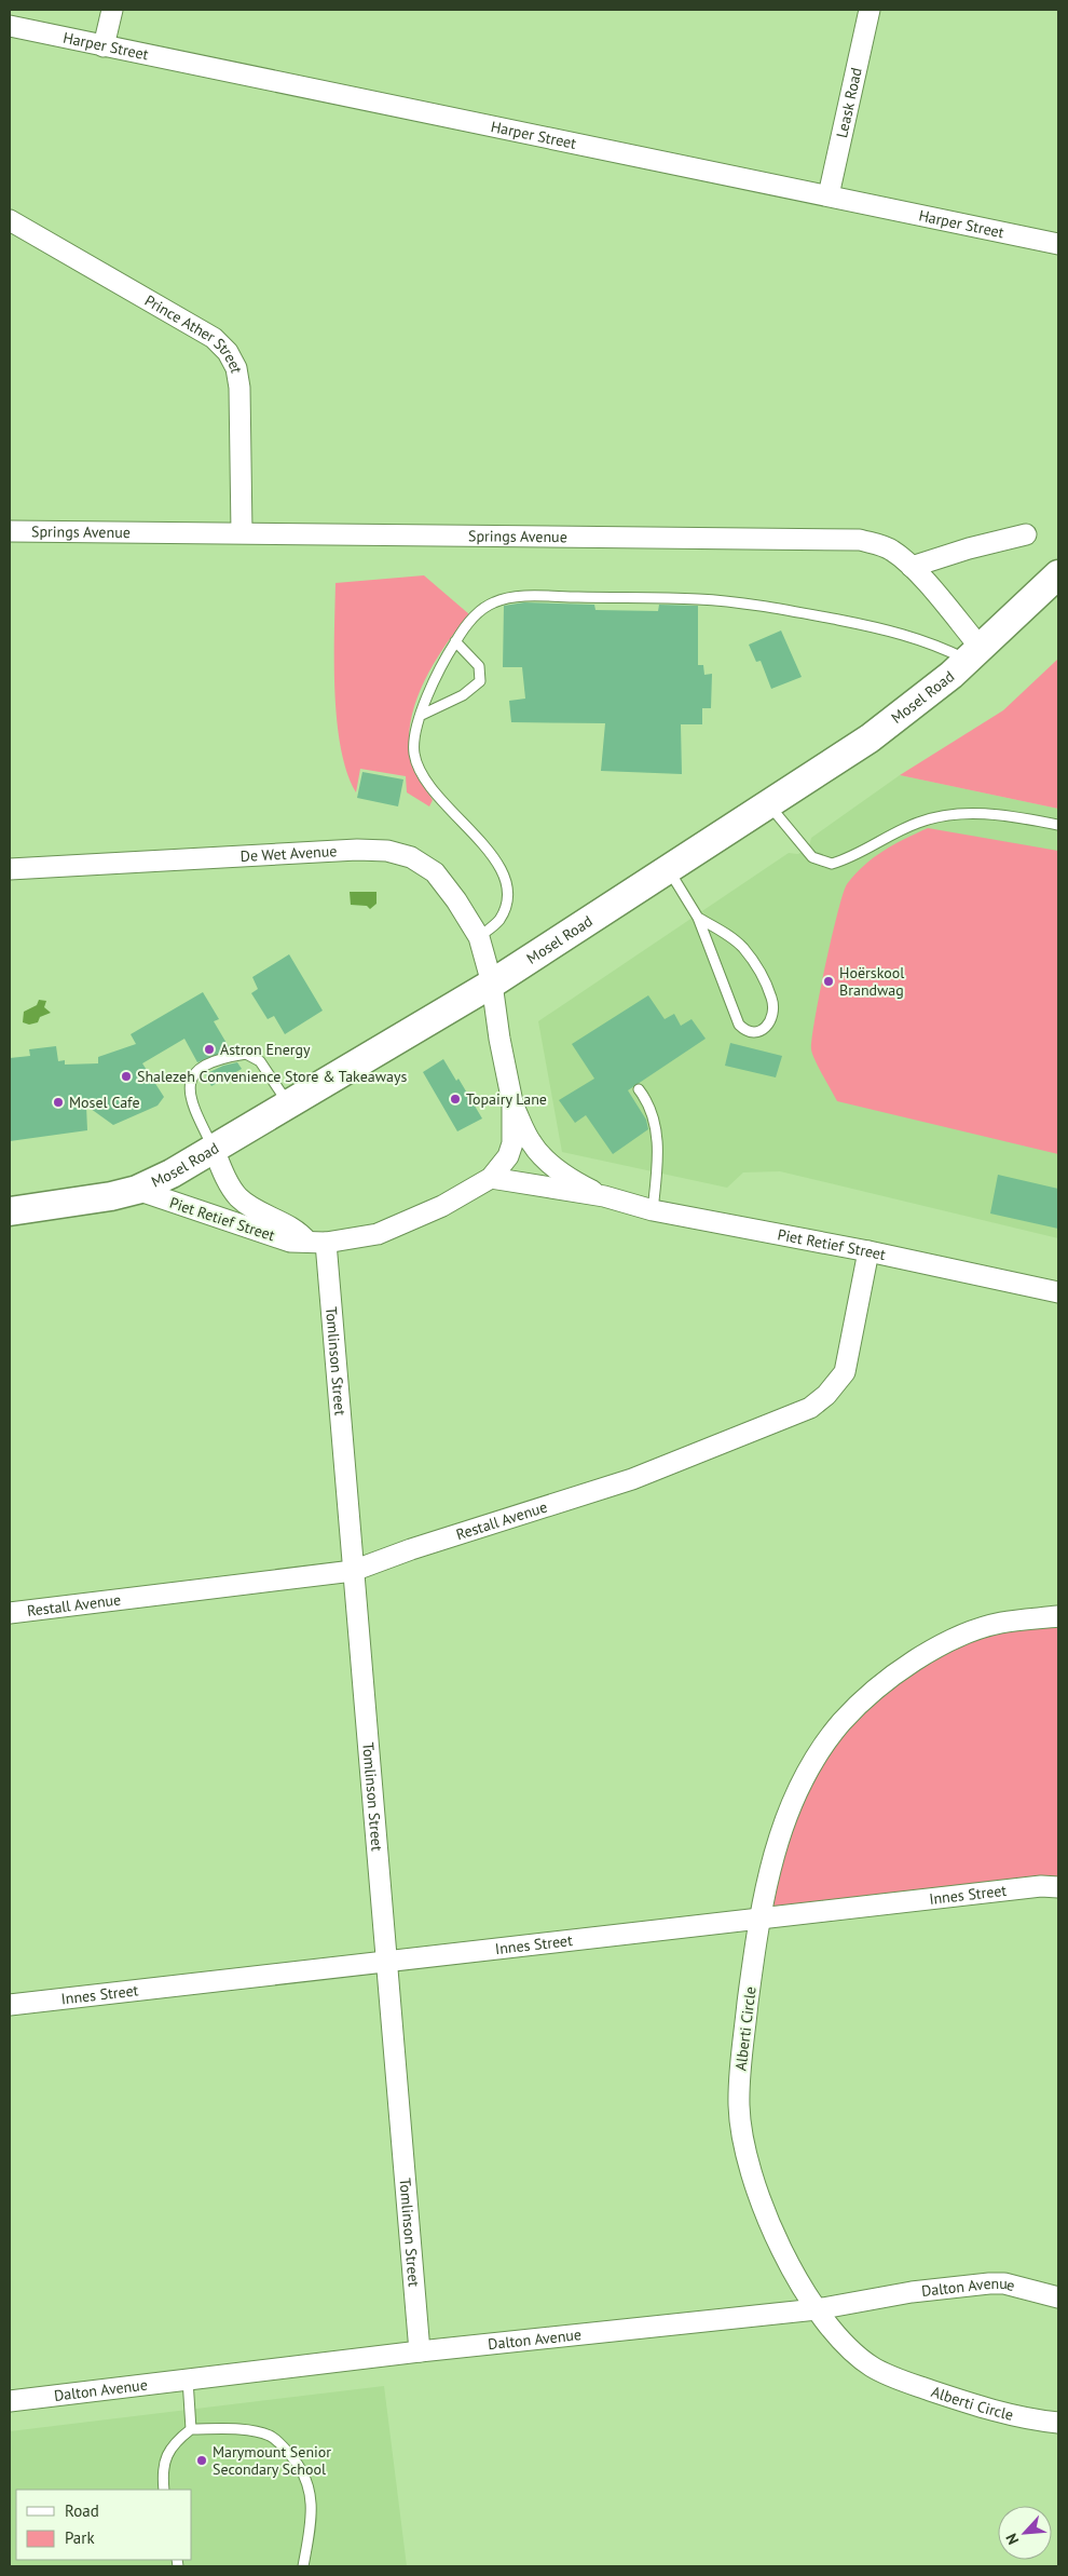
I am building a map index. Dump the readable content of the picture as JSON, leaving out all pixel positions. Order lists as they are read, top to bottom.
{
  "streets": {
    "street": [
      "Harper Street",
      "Leask Road",
      "Prince Ather Street",
      "Springs Avenue",
      "Mosel Road",
      "De Wet Avenue",
      "Piet Retief Street",
      "Tomlinson Street",
      "Restall Avenue",
      "Innes Street",
      "Alberti Circle",
      "Dalton Avenue"
    ]
  },
  "crossings": [
    ["Harper Street", "Leask Road"],
    ["Prince Ather Street", "Springs Avenue"],
    ["Springs Avenue", "Mosel Road"],
    ["Mosel Road", "De Wet Avenue"],
    ["Mosel Road", "Piet Retief Street"],
    ["De Wet Avenue", "Piet Retief Street"],
    ["Piet Retief Street", "Tomlinson Street"],
    ["Piet Retief Street", "Restall Avenue"],
    ["Tomlinson Street", "Restall Avenue"],
    ["Tomlinson Street", "Innes Street"],
    ["Tomlinson Street", "Dalton Avenue"],
    ["Innes Street", "Alberti Circle"],
    ["Alberti Circle", "Dalton Avenue"]
  ],
  "places": [
    "Hoërskool Brandwag",
    "Astron Energy",
    "Shalezeh Convenience Store & Takeaways",
    "Topairy Lane",
    "Mosel Cafe",
    "Marymount Senior Secondary School"
  ],
  "legend": ["Road", "Park"],
  "north": "bottom left"
}
